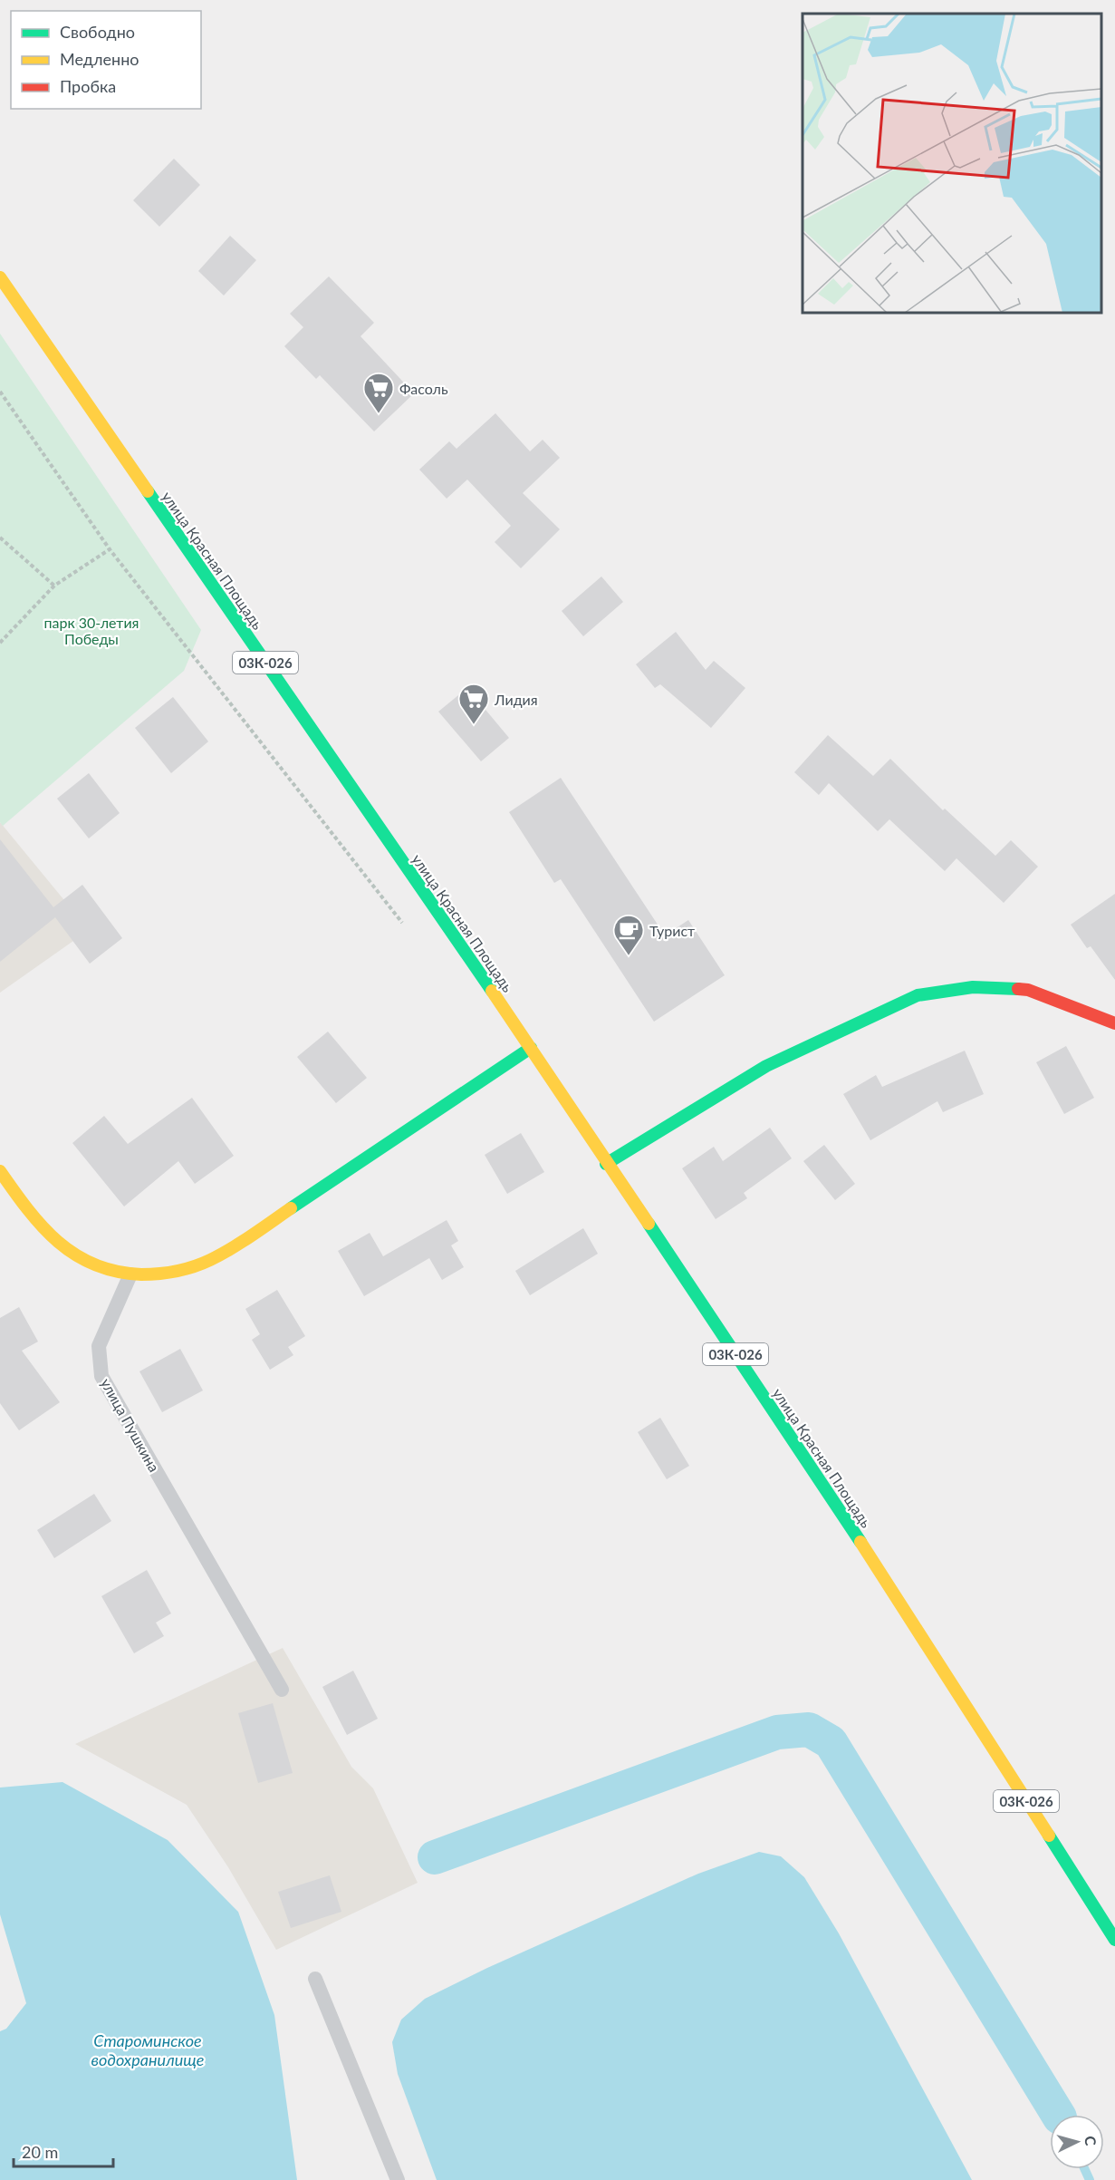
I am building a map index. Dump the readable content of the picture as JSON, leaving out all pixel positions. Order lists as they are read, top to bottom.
{
  "streets": {
    "main road": ["улица Красная Площадь", "03К-026"],
    "lane": ["улица Пушкина"]
  },
  "water": ["Староминское водохранилище"],
  "parks": ["парк 30-летия Победы"],
  "places": {
    "supermarket": ["Фасоль", "Лидия"],
    "cafe": ["Турист"]
  },
  "legend": ["Свободно", "Медленно", "Пробка"],
  "scale_bar": "20 m",
  "north": "right"
}
